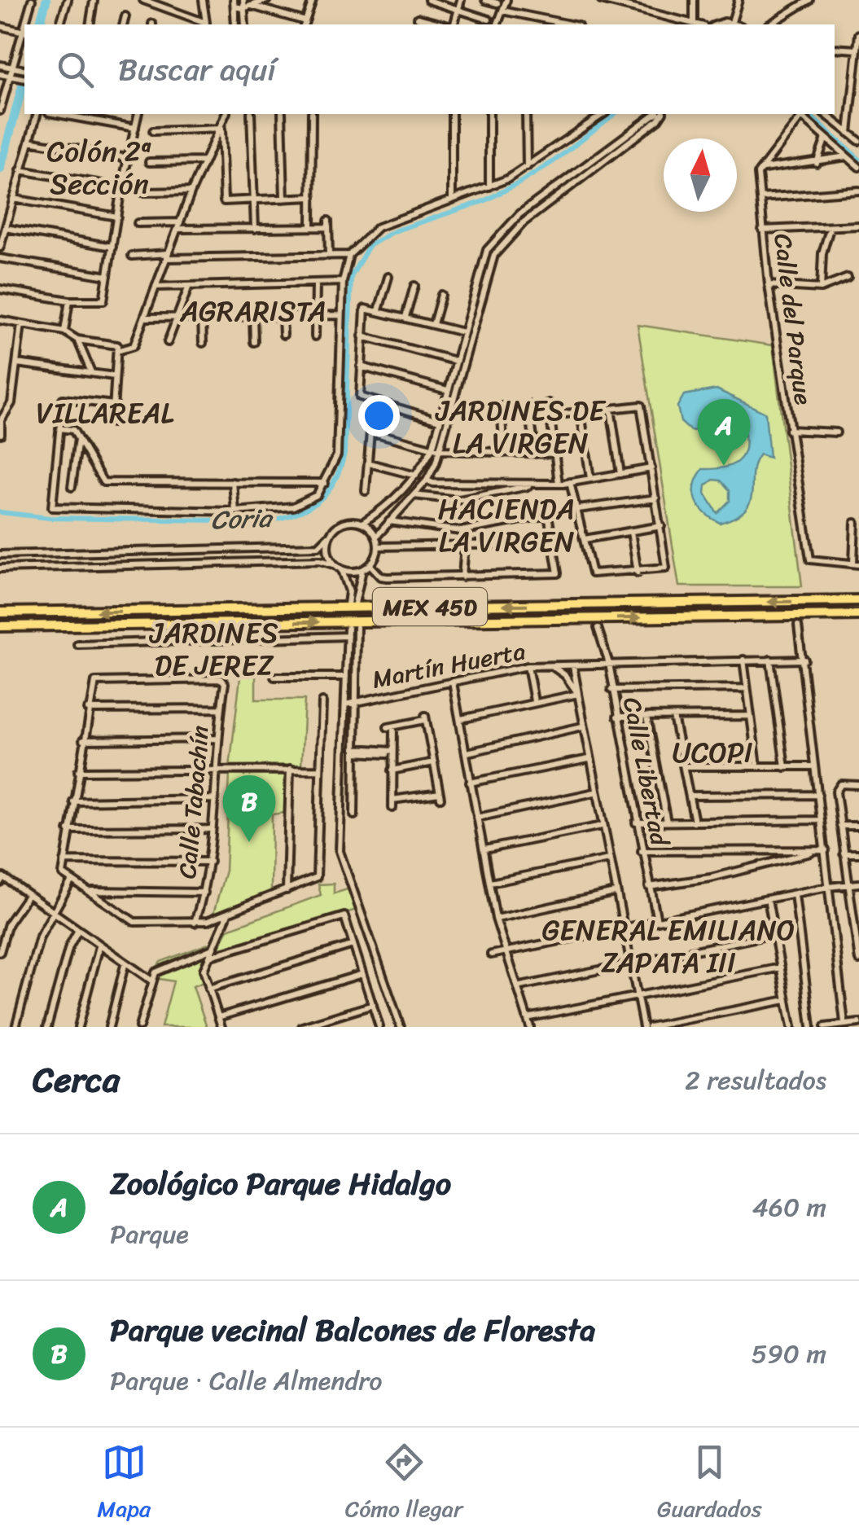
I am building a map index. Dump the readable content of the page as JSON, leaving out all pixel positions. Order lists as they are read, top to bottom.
{
  "streets": {
    "highway": ["MEX 45D"],
    "street": [
      "Calle del Parque",
      "Martín Huerta",
      "Calle Libertad",
      "Calle Tabachín"
    ]
  },
  "districts": [
    "Colón 2ª Sección",
    "AGRARISTA",
    "JARDINES DE LA VIRGEN",
    "VILLAREAL",
    "HACIENDA LA VIRGEN",
    "JARDINES DE JEREZ",
    "UCOPI",
    "GENERAL EMILIANO ZAPATA III"
  ],
  "water": ["Coria"],
  "north": "top",
  "page": {
    "search": "Buscar aquí",
    "pins": ["A", "B"],
    "heading": ["Cerca", "2 resultados"],
    "list": [
      {
        "mark": "A",
        "name": "Zoológico Parque Hidalgo",
        "note": "Parque",
        "value": "460 m"
      },
      {
        "mark": "B",
        "name": "Parque vecinal Balcones de Floresta",
        "note": "Parque · Calle Almendro",
        "value": "590 m"
      }
    ],
    "nav": ["Mapa", "Cómo llegar", "Guardados"]
  }
}
